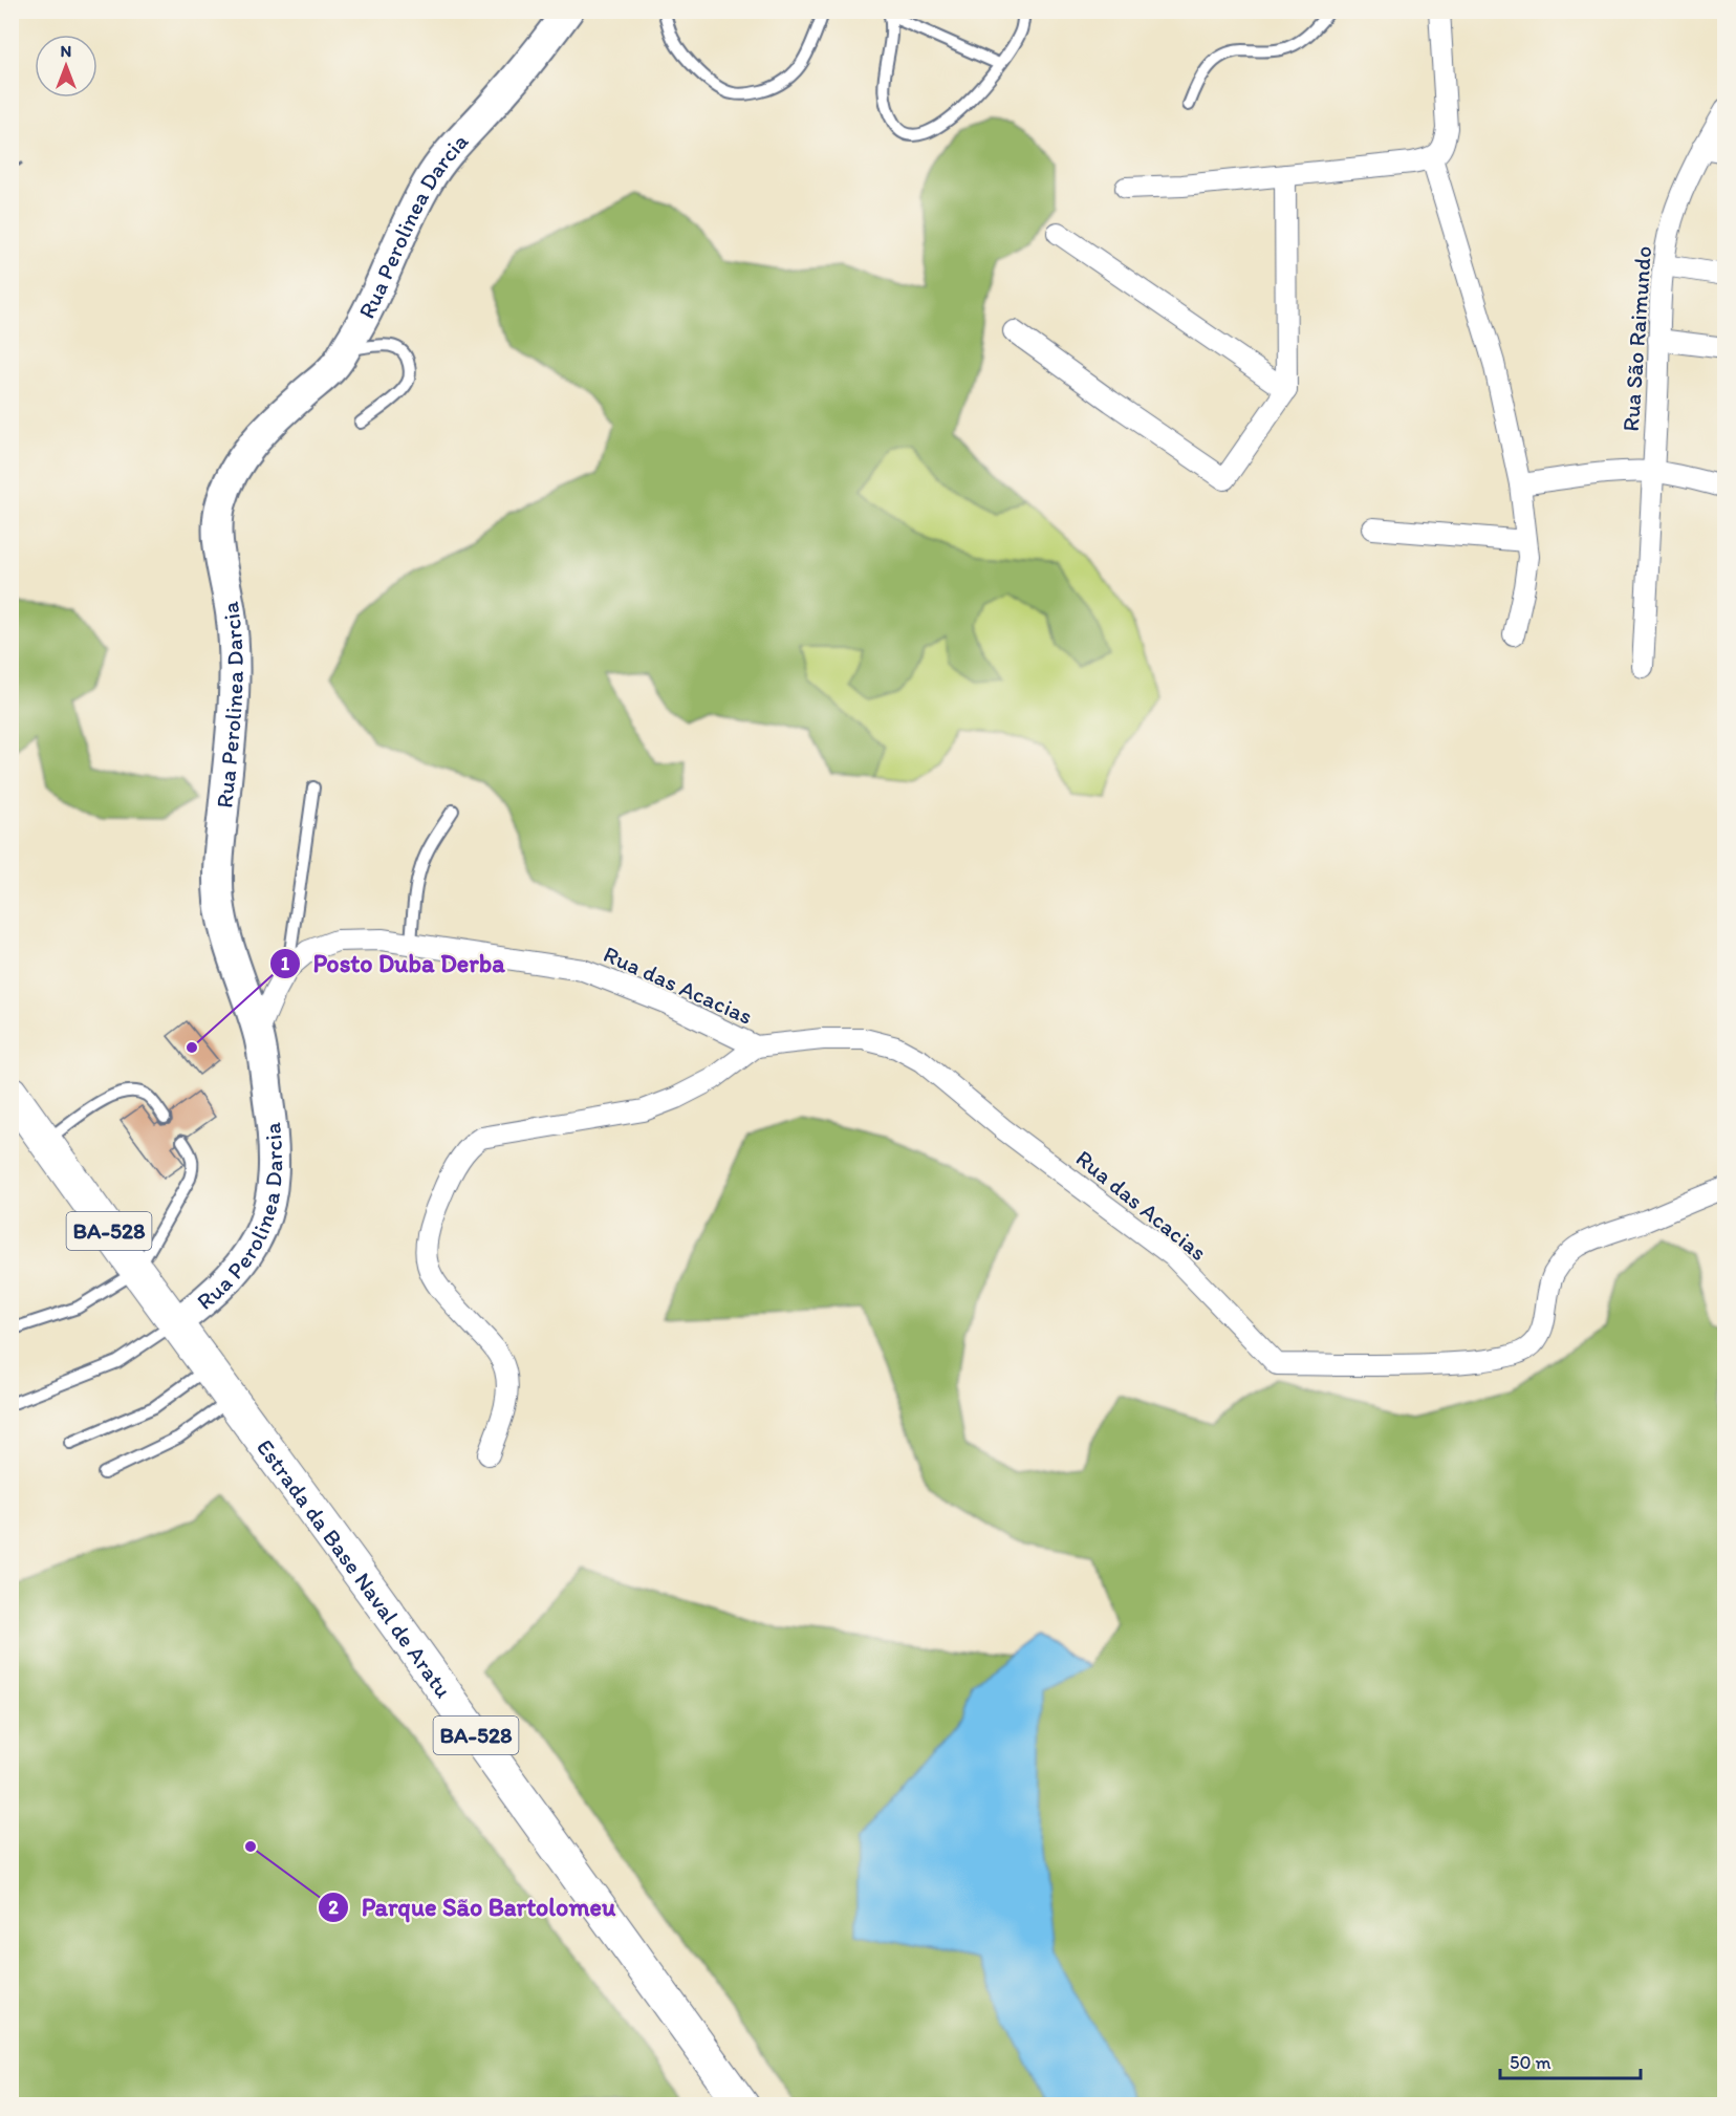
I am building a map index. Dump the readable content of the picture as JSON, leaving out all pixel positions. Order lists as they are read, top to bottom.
{
  "streets": {
    "main road": ["BA-528", "Estrada da Base Naval de Aratu"],
    "street": ["Rua Perolinea Darcia", "Rua São Raimundo", "Rua das Acacias"]
  },
  "crossings": [
    ["Rua Perolinea Darcia", "Rua das Acacias"],
    ["Rua Perolinea Darcia", "Estrada da Base Naval de Aratu"]
  ],
  "places": ["Posto Duba Derba", "Parque São Bartolomeu"],
  "scale_bar": "50 m",
  "north": "top"
}
